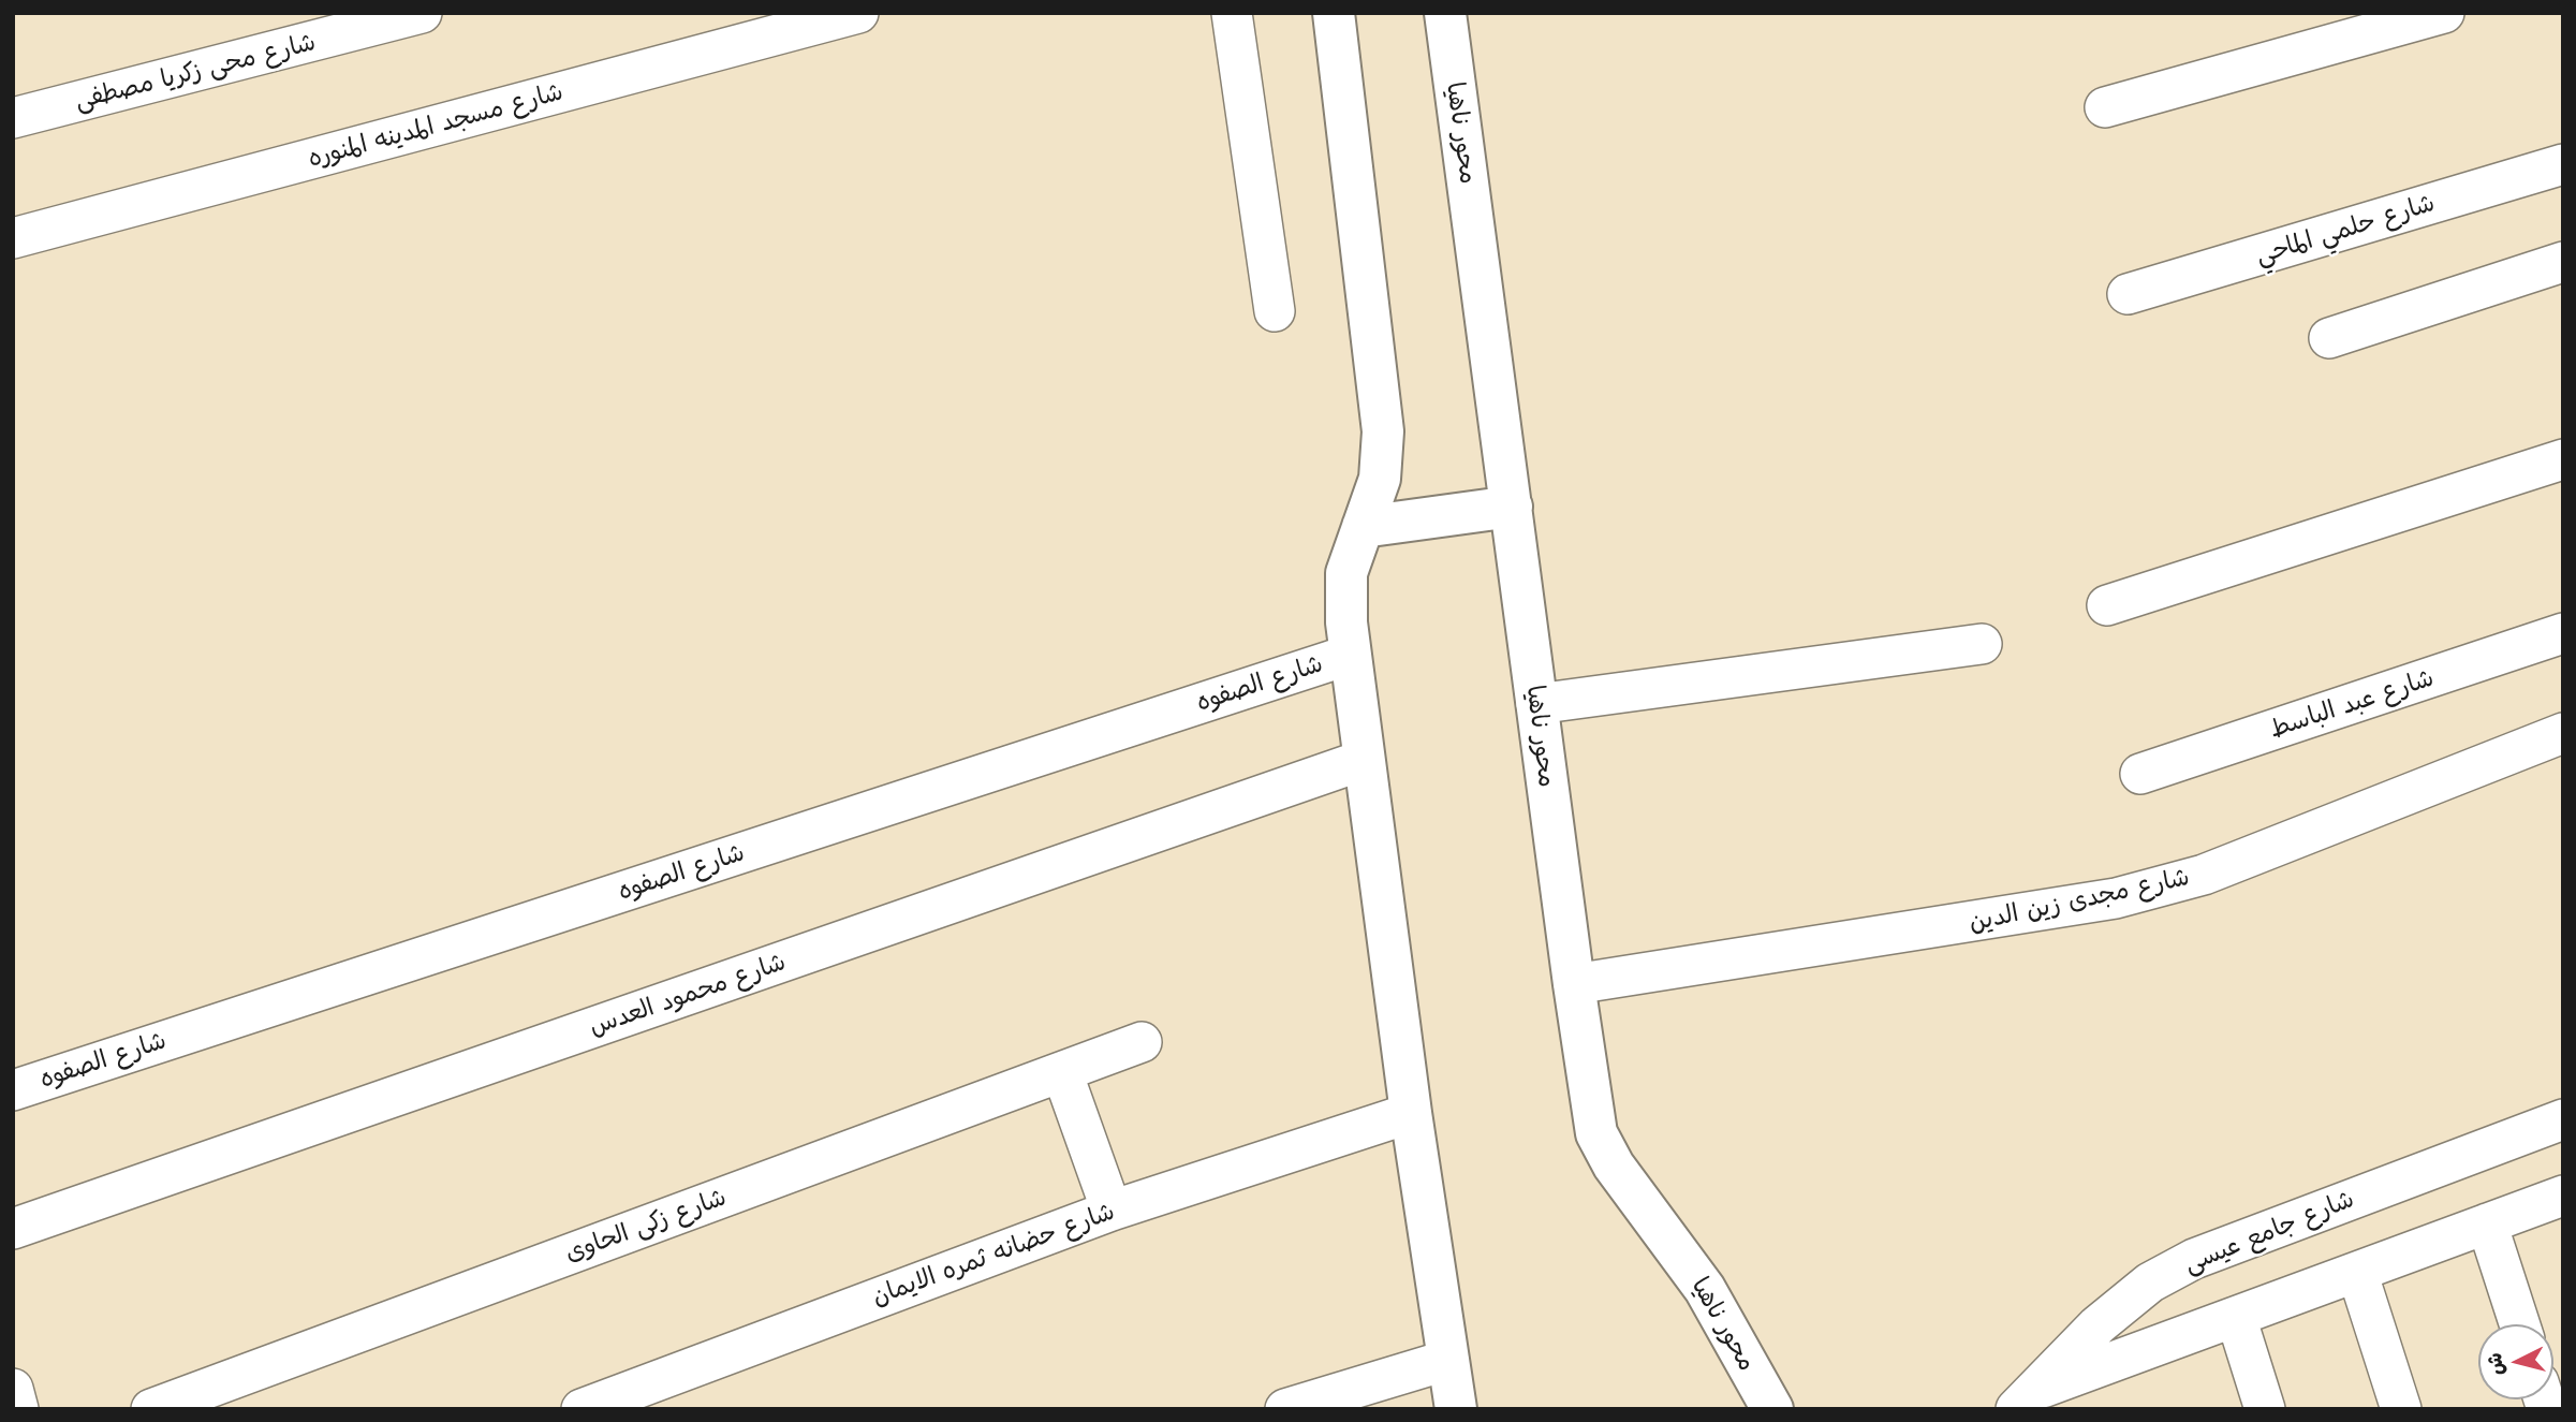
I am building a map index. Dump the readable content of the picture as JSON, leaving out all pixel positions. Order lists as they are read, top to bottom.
{
  "streets": {
    "main road": ["محور ناهيا"],
    "street": [
      "شارع محى زكريا مصطفى",
      "شارع مسجد المدينه المنوره",
      "شارع حلمي الماحي",
      "شارع الصفوه",
      "شارع عبد الباسط",
      "شارع مجدى زين الدين",
      "شارع محمود العدس",
      "شارع زكى الحاوى",
      "شارع جامع عيسى",
      "شارع حضانه ثمره الايمان"
    ]
  },
  "crossings": [
    ["محور ناهيا", "شارع مجدى زين الدين"]
  ],
  "north": "left"
}
